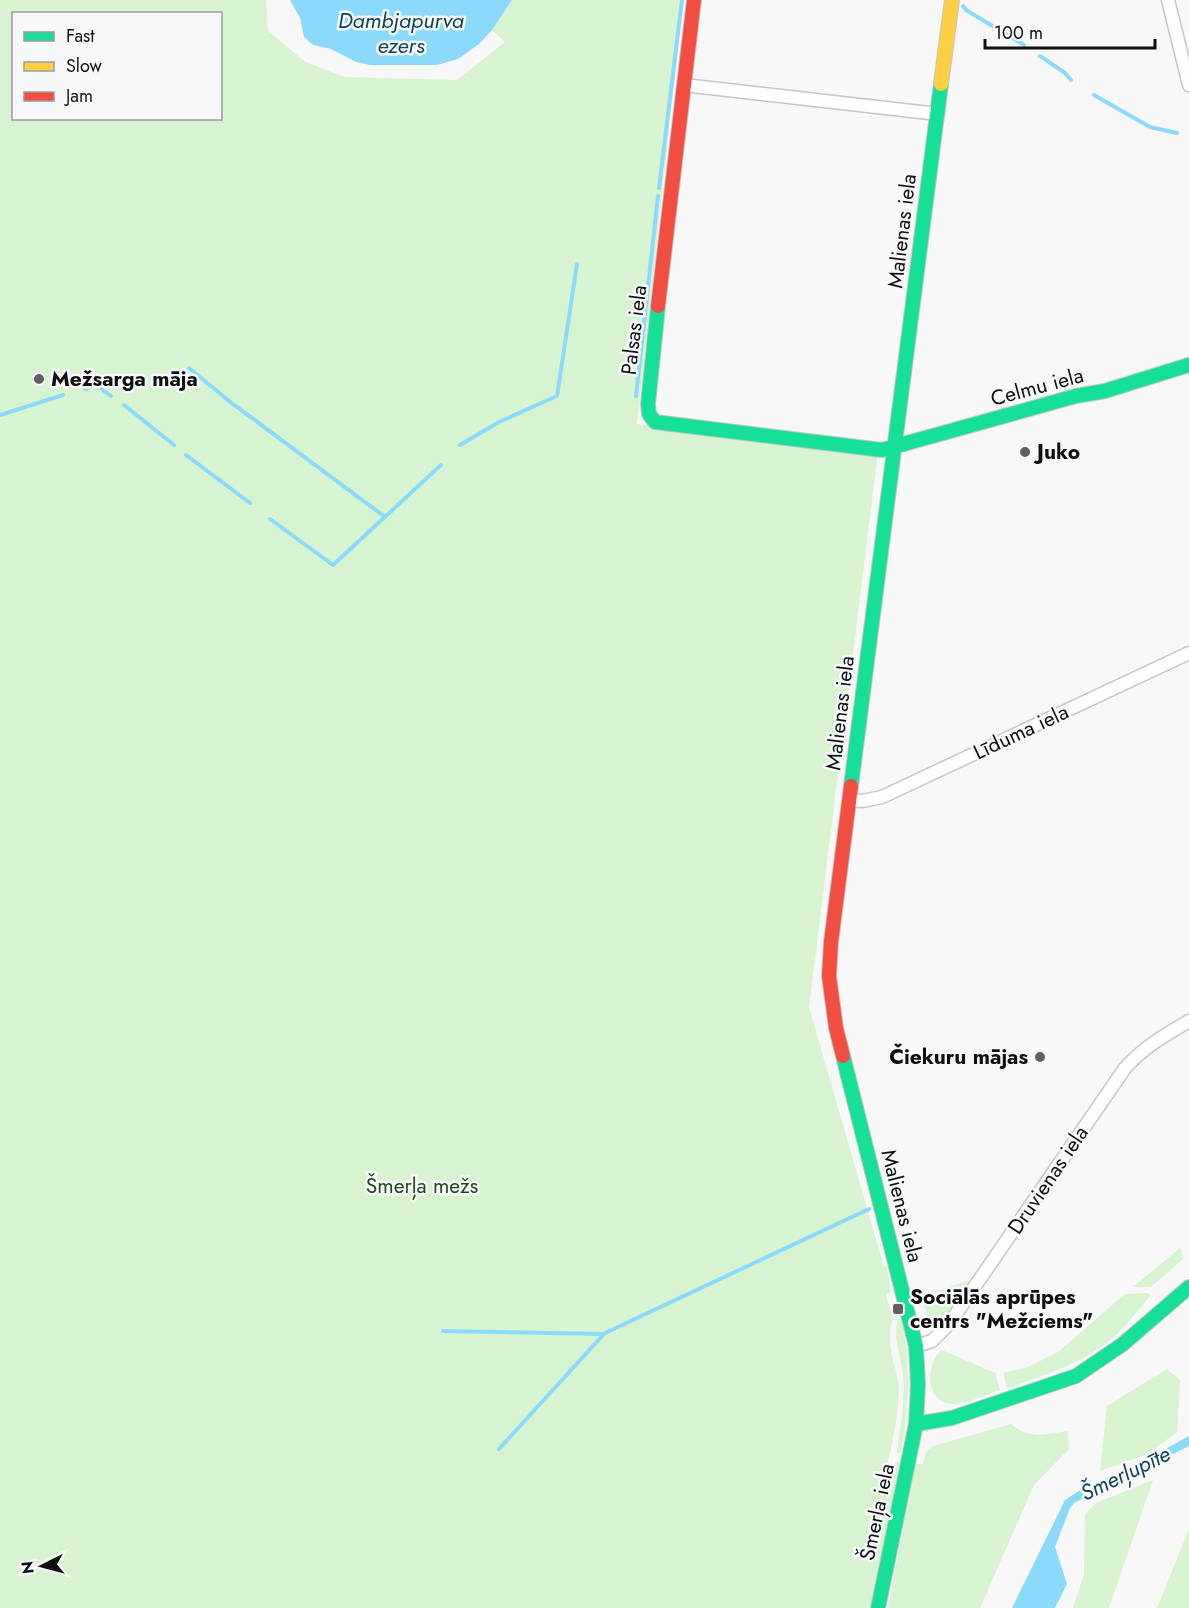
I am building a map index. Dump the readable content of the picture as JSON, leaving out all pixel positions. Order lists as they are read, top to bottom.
{
  "streets": {
    "street": [
      "Malienas iela",
      "Palsas iela",
      "Celmu iela",
      "Līduma iela",
      "Druvienas iela",
      "Šmerļa iela"
    ]
  },
  "crossings": [
    ["Malienas iela", "Palsas iela"],
    ["Malienas iela", "Celmu iela"],
    ["Malienas iela", "Līduma iela"],
    ["Malienas iela", "Druvienas iela"],
    ["Malienas iela", "Šmerļa iela"],
    ["Palsas iela", "Celmu iela"]
  ],
  "water": ["Dambjapurva ezers", "Šmerļupīte"],
  "parks": ["Šmerļa mežs"],
  "places": {
    "other": ["Mežsarga māja", "Juko", "Čiekuru mājas"],
    "transit": ["Sociālās aprūpes centrs \"Mežciems\""]
  },
  "legend": ["Fast", "Slow", "Jam"],
  "scale_bar": "100 m",
  "north": "left"
}
